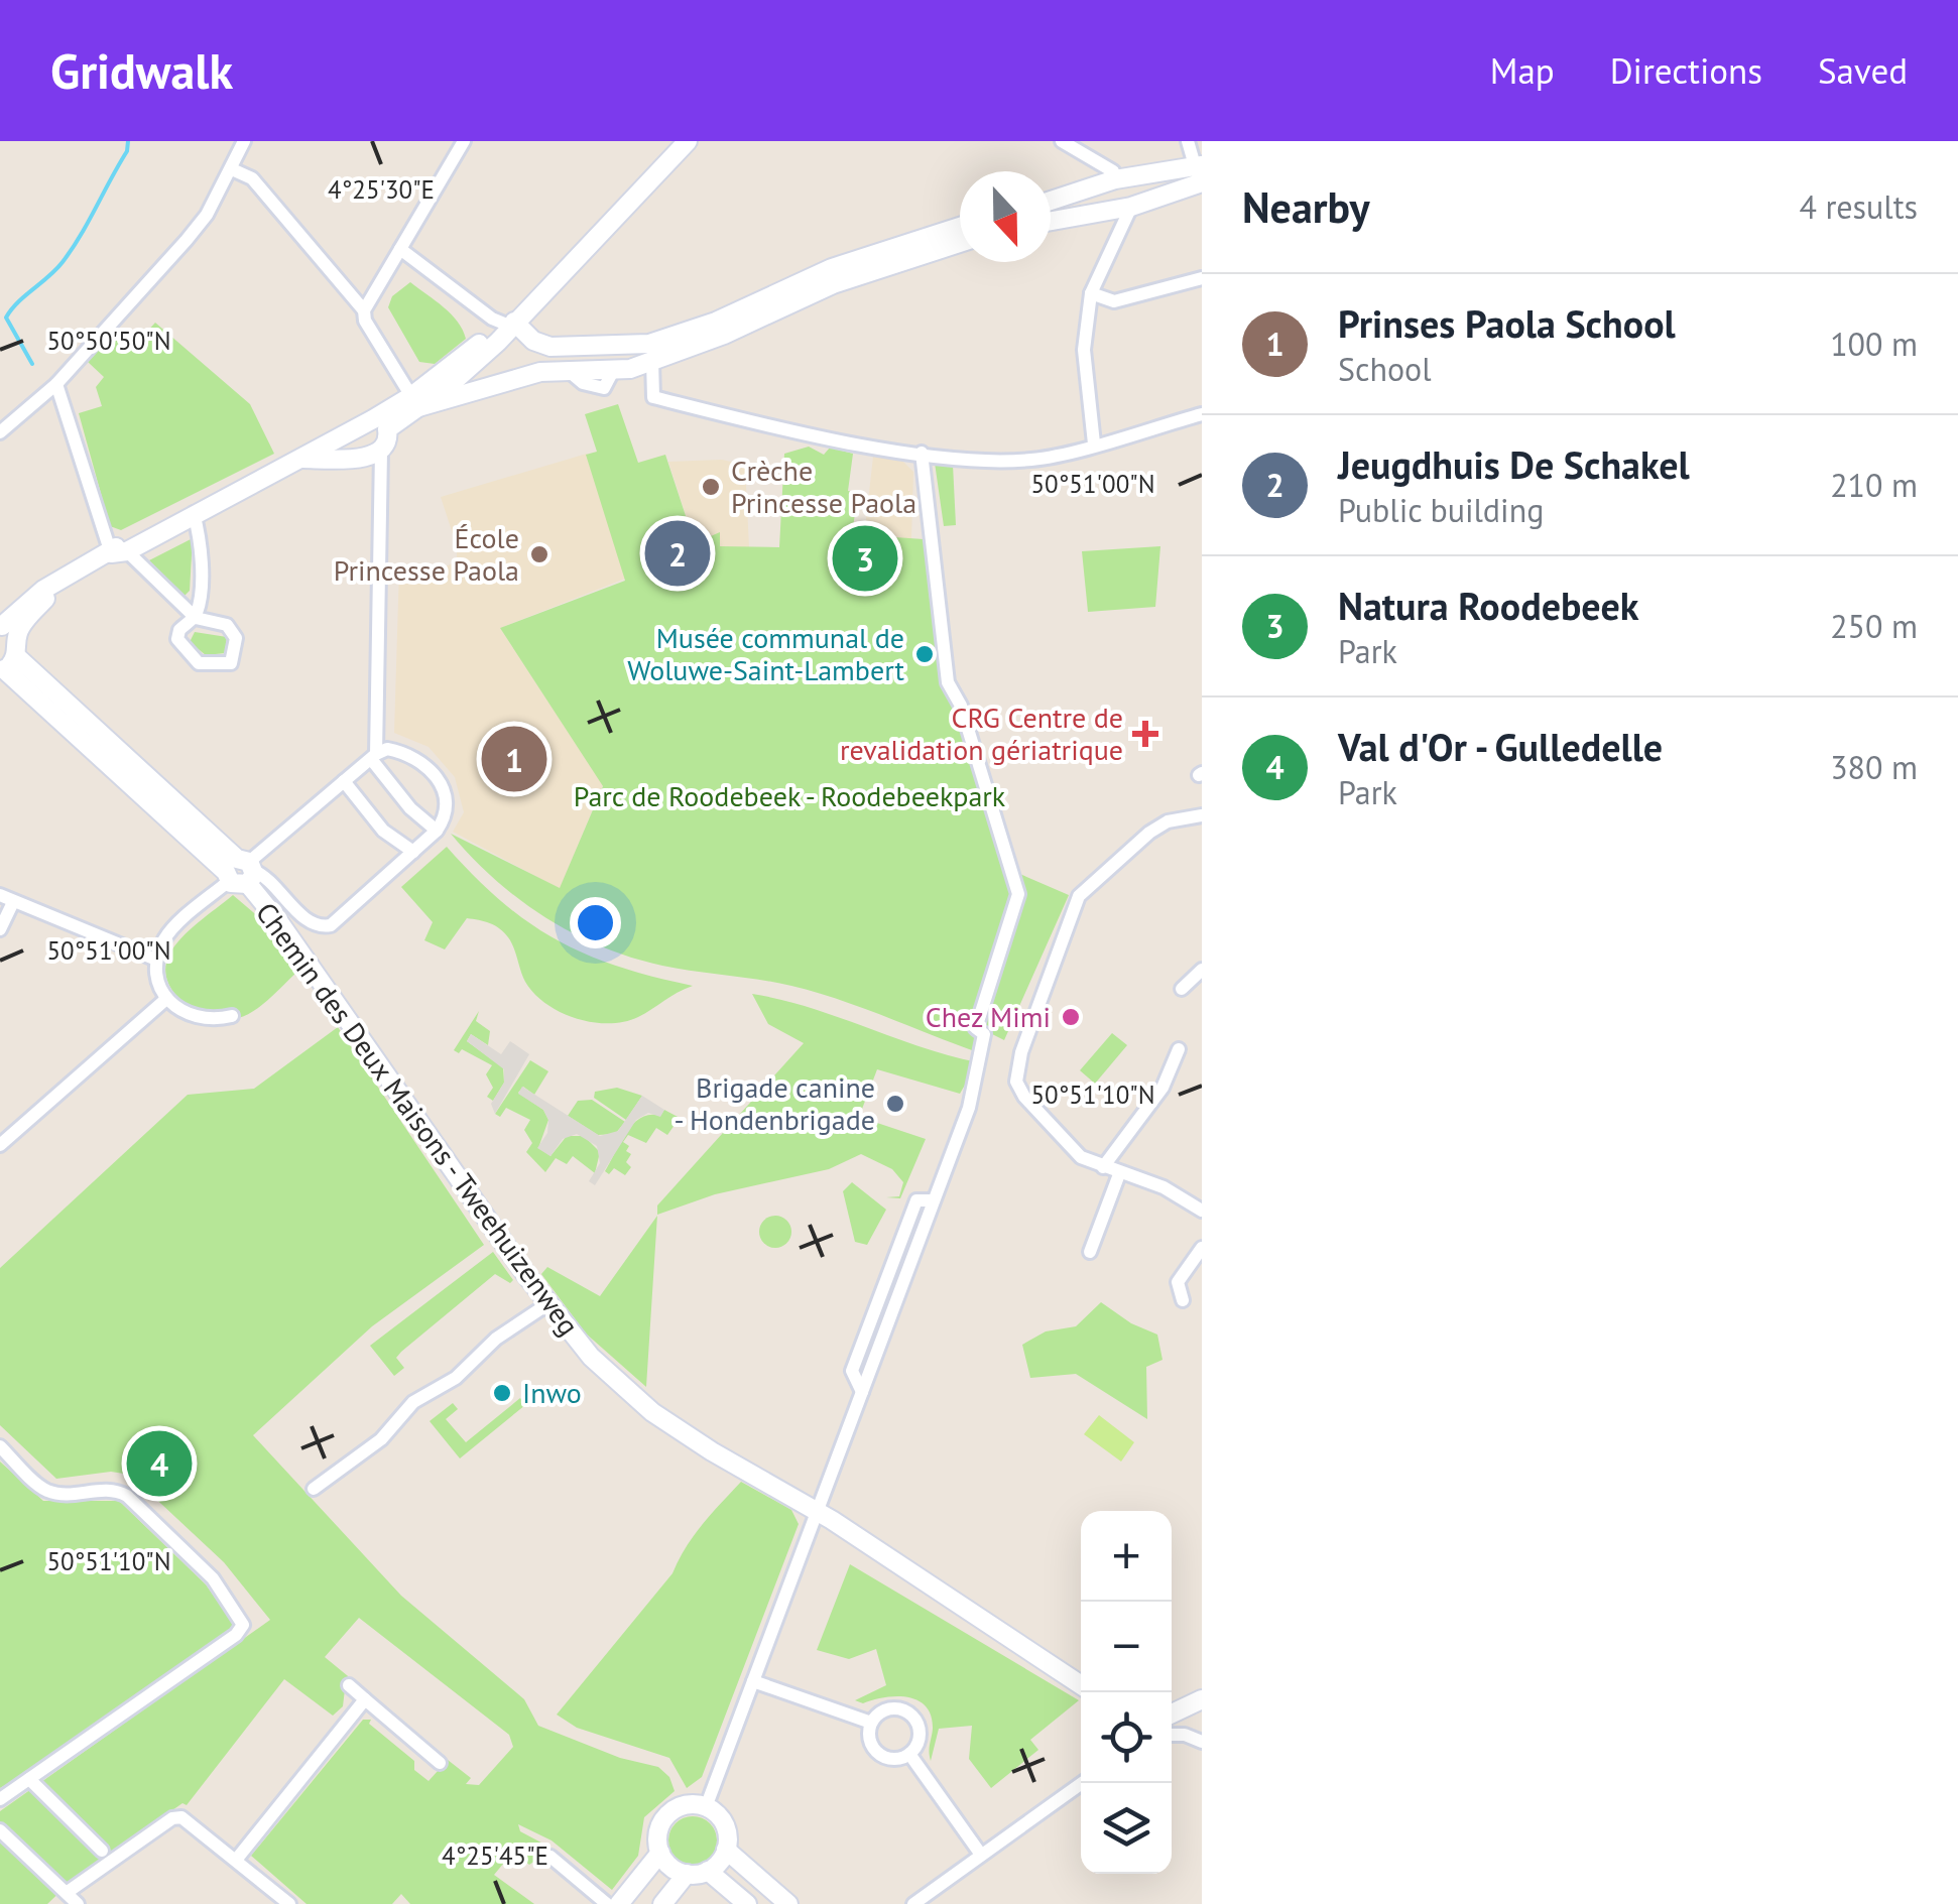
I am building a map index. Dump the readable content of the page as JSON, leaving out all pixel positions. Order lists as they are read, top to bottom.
{
  "streets": {
    "street": ["Chemin des Deux Maisons - Tweehuizenweg"]
  },
  "parks": ["Parc de Roodebeek - Roodebeekpark"],
  "places": {
    "other": [
      "Crèche Princesse Paola",
      "École Princesse Paola",
      "Musée communal de Woluwe-Saint-Lambert",
      "Chez Mimi",
      "Brigade canine - Hondenbrigade",
      "Inwo"
    ],
    "health": ["CRG Centre de revalidation gériatrique"]
  },
  "north": "bottom",
  "page": {
    "header": "Gridwalk",
    "nav": ["Map", "Directions", "Saved"],
    "heading": ["Nearby", "4 results"],
    "list": [
      {
        "mark": "1",
        "name": "Prinses Paola School",
        "note": "School",
        "value": "100 m"
      },
      {
        "mark": "2",
        "name": "Jeugdhuis De Schakel",
        "note": "Public building",
        "value": "210 m"
      },
      {
        "mark": "3",
        "name": "Natura Roodebeek",
        "note": "Park",
        "value": "250 m"
      },
      {
        "mark": "4",
        "name": "Val d'Or - Gulledelle",
        "note": "Park",
        "value": "380 m"
      }
    ],
    "pins": [
      "2",
      "3",
      "1",
      "4"
    ],
    "map_buttons": ["+", "−"]
  },
  "coordinates": [
    "4°25'30\"E",
    "50°50'50\"N",
    "50°51'00\"N",
    "50°51'10\"N",
    "4°25'45\"E"
  ]
}
